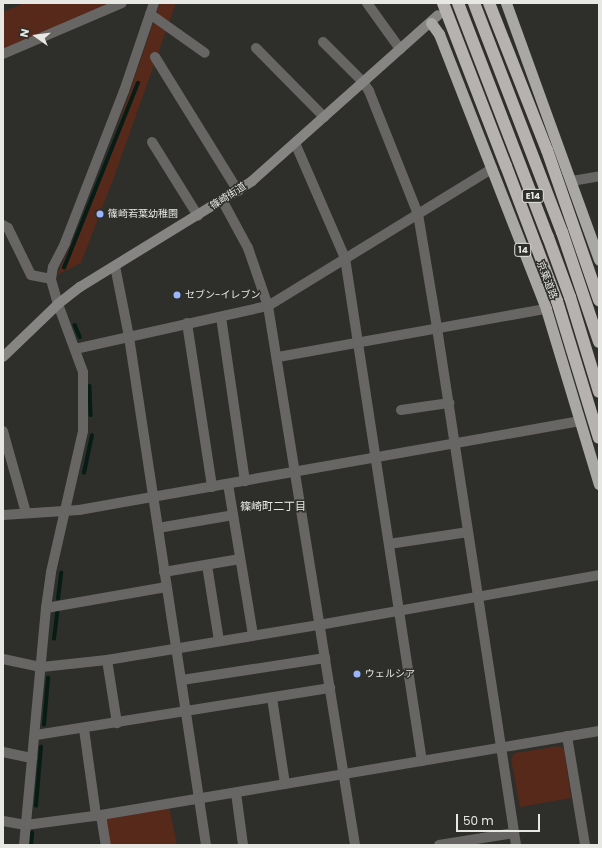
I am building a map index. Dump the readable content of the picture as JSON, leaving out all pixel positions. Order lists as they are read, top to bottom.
{
  "streets": {
    "highway": ["E14", "14", "京葉道路"],
    "main road": ["篠崎街道"]
  },
  "crossings": [
    ["篠崎街道", "京葉道路"]
  ],
  "districts": ["篠崎町二丁目"],
  "places": ["篠崎若葉幼稚園", "セブン-イレブン", "ウェルシア"],
  "scale_bar": "50 m",
  "north": "left"
}
